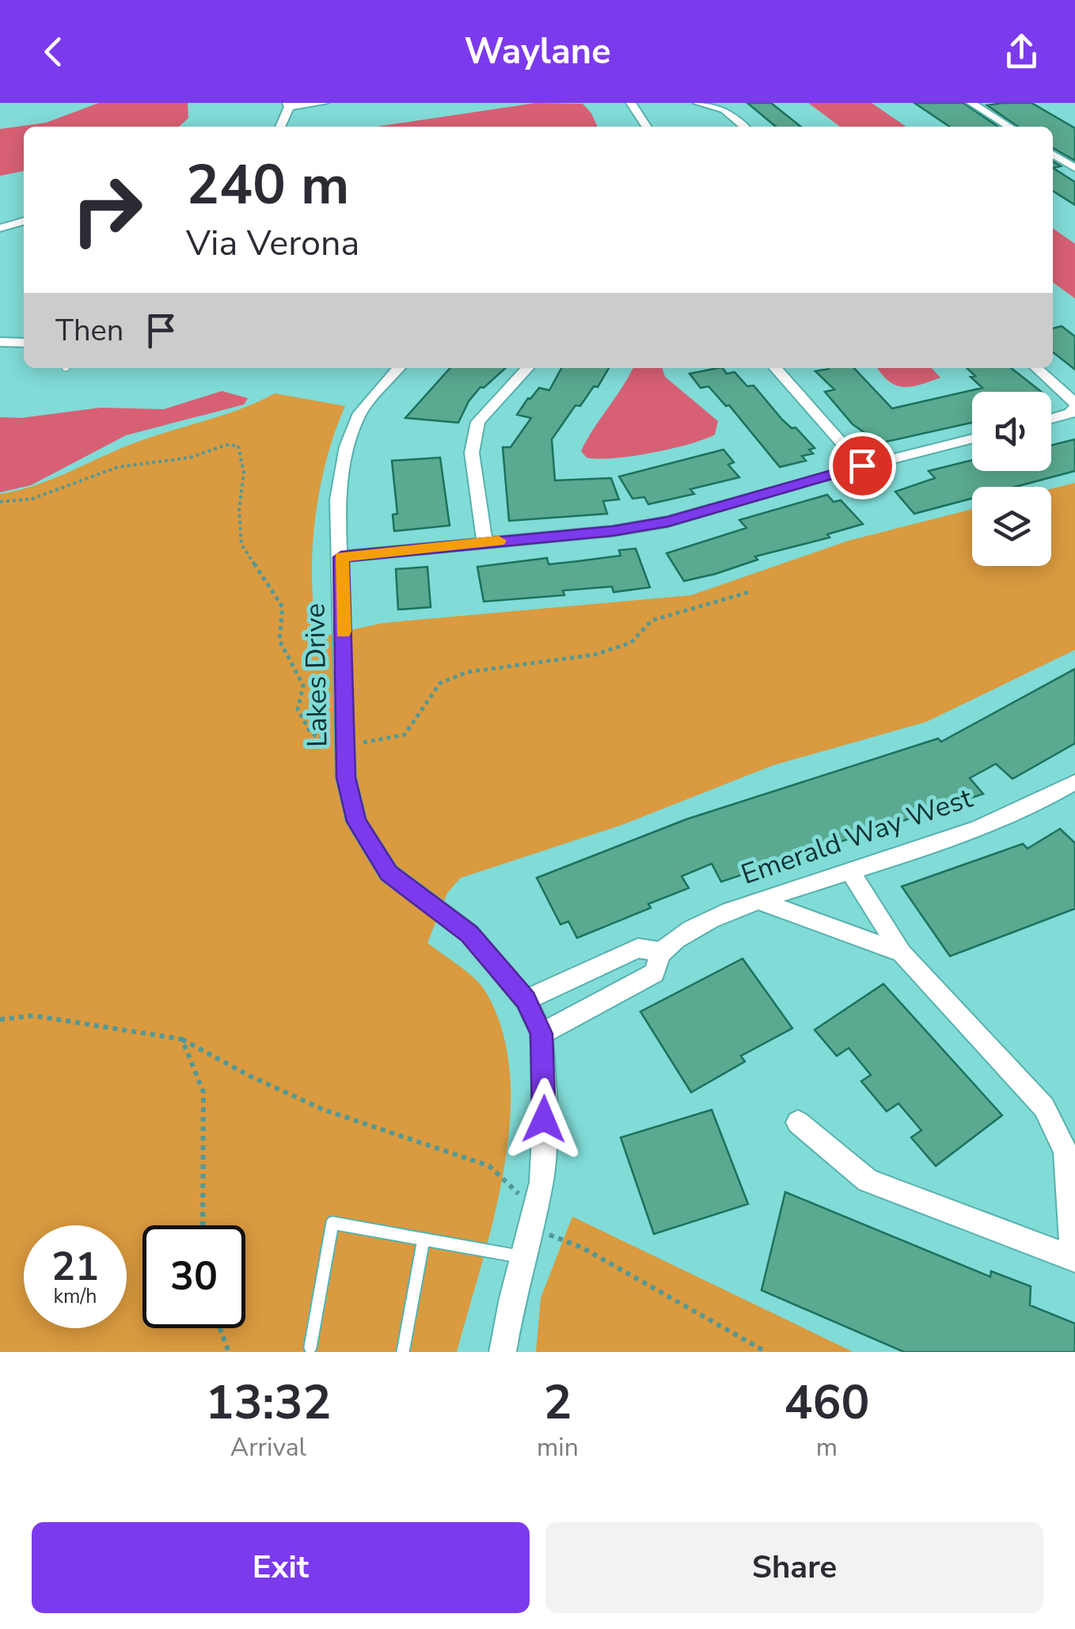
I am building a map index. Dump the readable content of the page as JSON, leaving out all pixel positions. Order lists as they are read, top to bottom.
{
  "streets": {
    "street": ["Lakes Drive", "Emerald Way West"]
  },
  "crossings": [
    ["Lakes Drive", "Emerald Way West"]
  ],
  "page": {
    "header": "Waylane",
    "turn": ["240 m", "Via Verona"],
    "then": "Then",
    "speed": "21 km/h",
    "limit": "30",
    "eta": [
      "13:32",
      "Arrival",
      "2",
      "min",
      "460",
      "m"
    ],
    "buttons": ["Exit", "Share"]
  }
}
